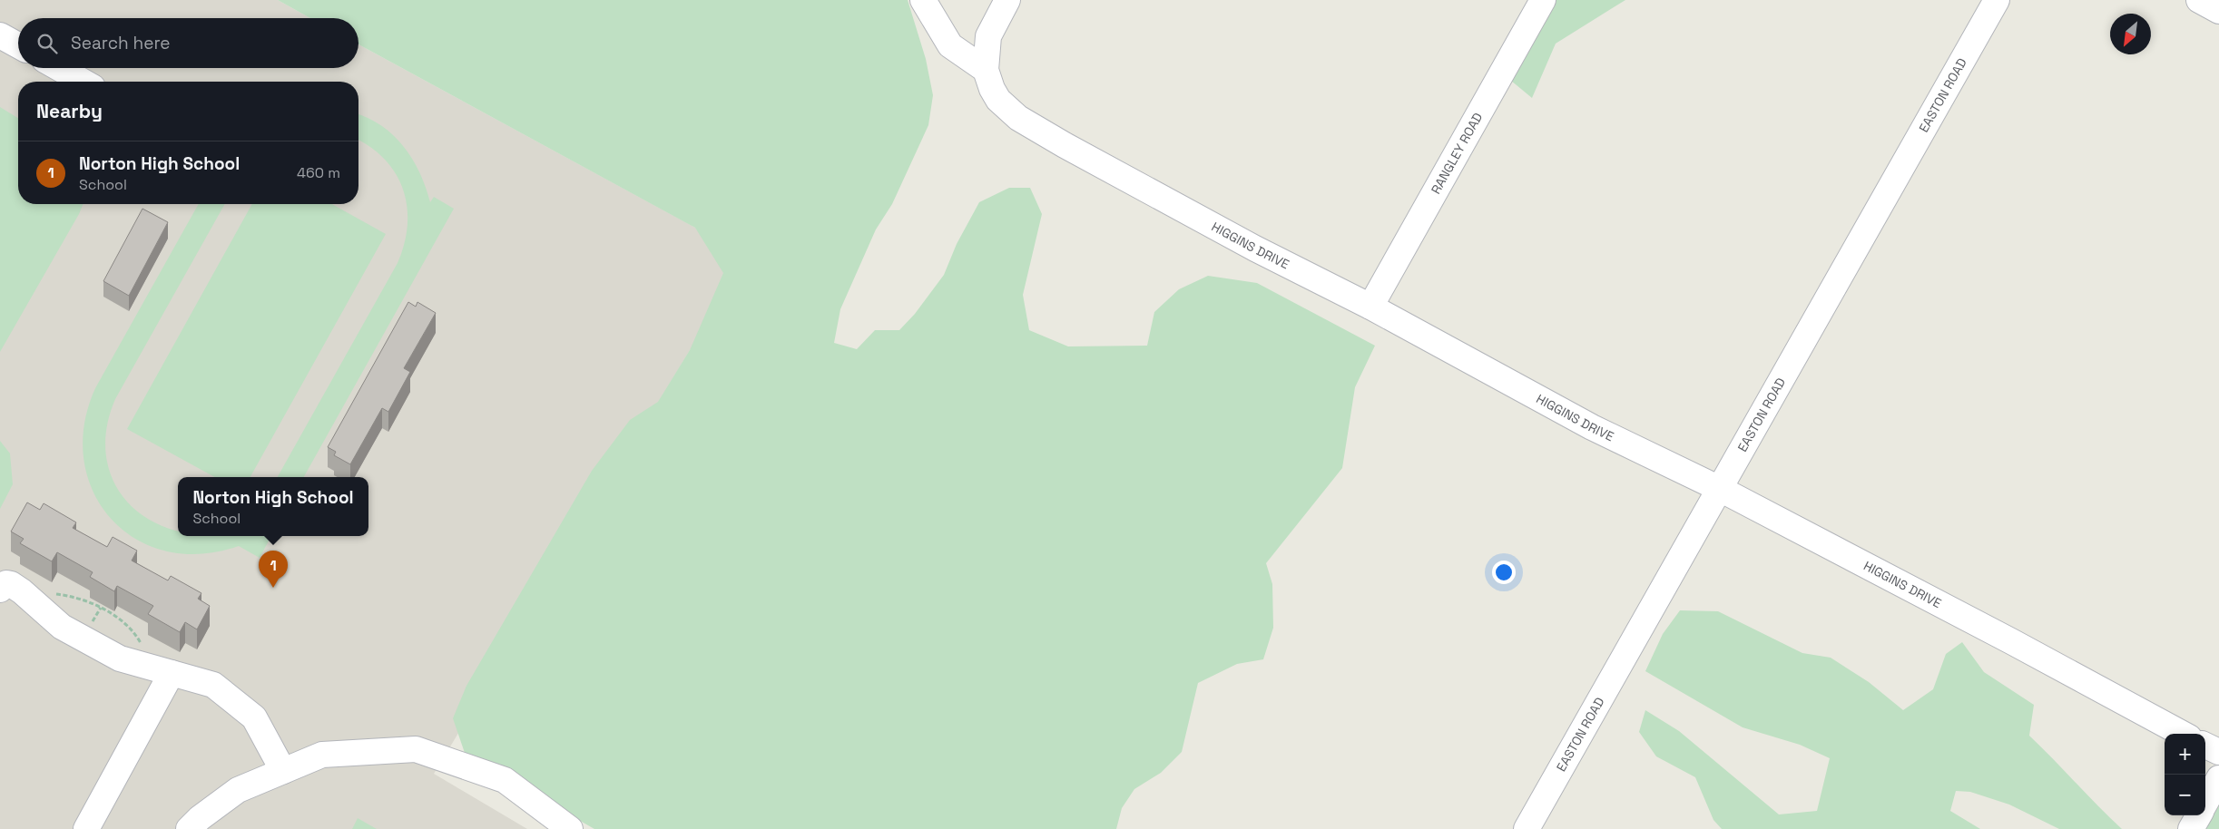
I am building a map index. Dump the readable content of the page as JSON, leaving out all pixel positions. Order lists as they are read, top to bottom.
{
  "streets": {
    "street": ["EASTON ROAD", "RANGLEY ROAD", "HIGGINS DRIVE"]
  },
  "crossings": [
    ["EASTON ROAD", "HIGGINS DRIVE"],
    ["RANGLEY ROAD", "HIGGINS DRIVE"]
  ],
  "north": "bottom left",
  "page": {
    "search": "Search here",
    "heading": "Nearby",
    "list": [
      {
        "mark": "1",
        "name": "Norton High School",
        "note": "School",
        "value": "460 m"
      }
    ],
    "popup": ["Norton High School", "School"],
    "pins": "1",
    "map_buttons": ["+", "−"]
  }
}
